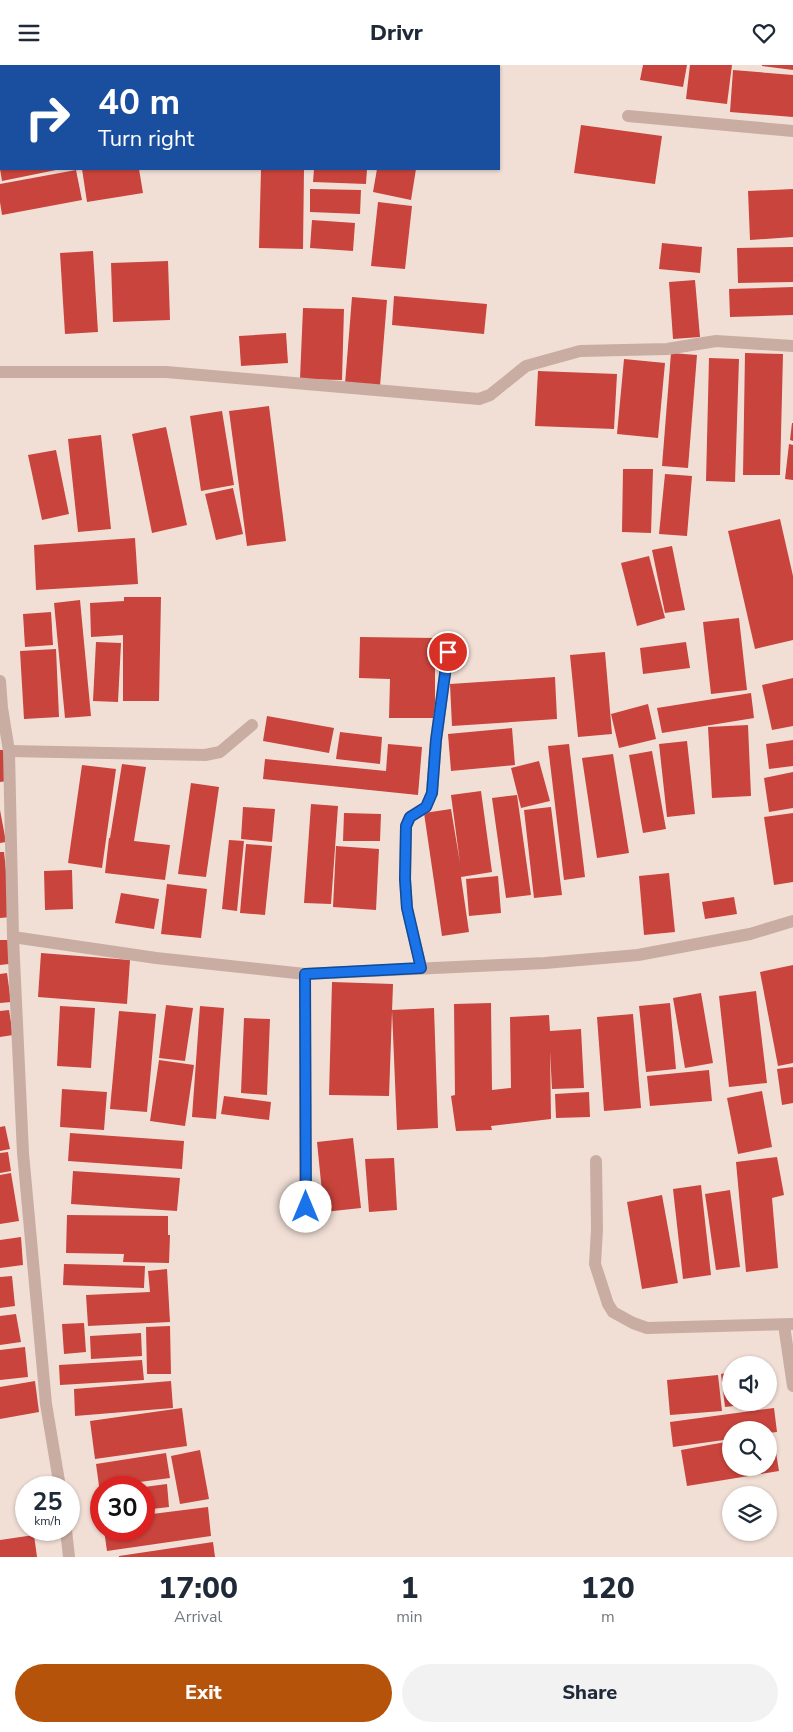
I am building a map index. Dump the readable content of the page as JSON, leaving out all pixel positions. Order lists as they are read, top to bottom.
{
  "page": {
    "header": "Drivr",
    "turn": ["40 m", "Turn right"],
    "speed": "25 km/h",
    "limit": "30",
    "eta": [
      "17:00",
      "Arrival",
      "1",
      "min",
      "120",
      "m"
    ],
    "buttons": ["Exit", "Share"]
  }
}
